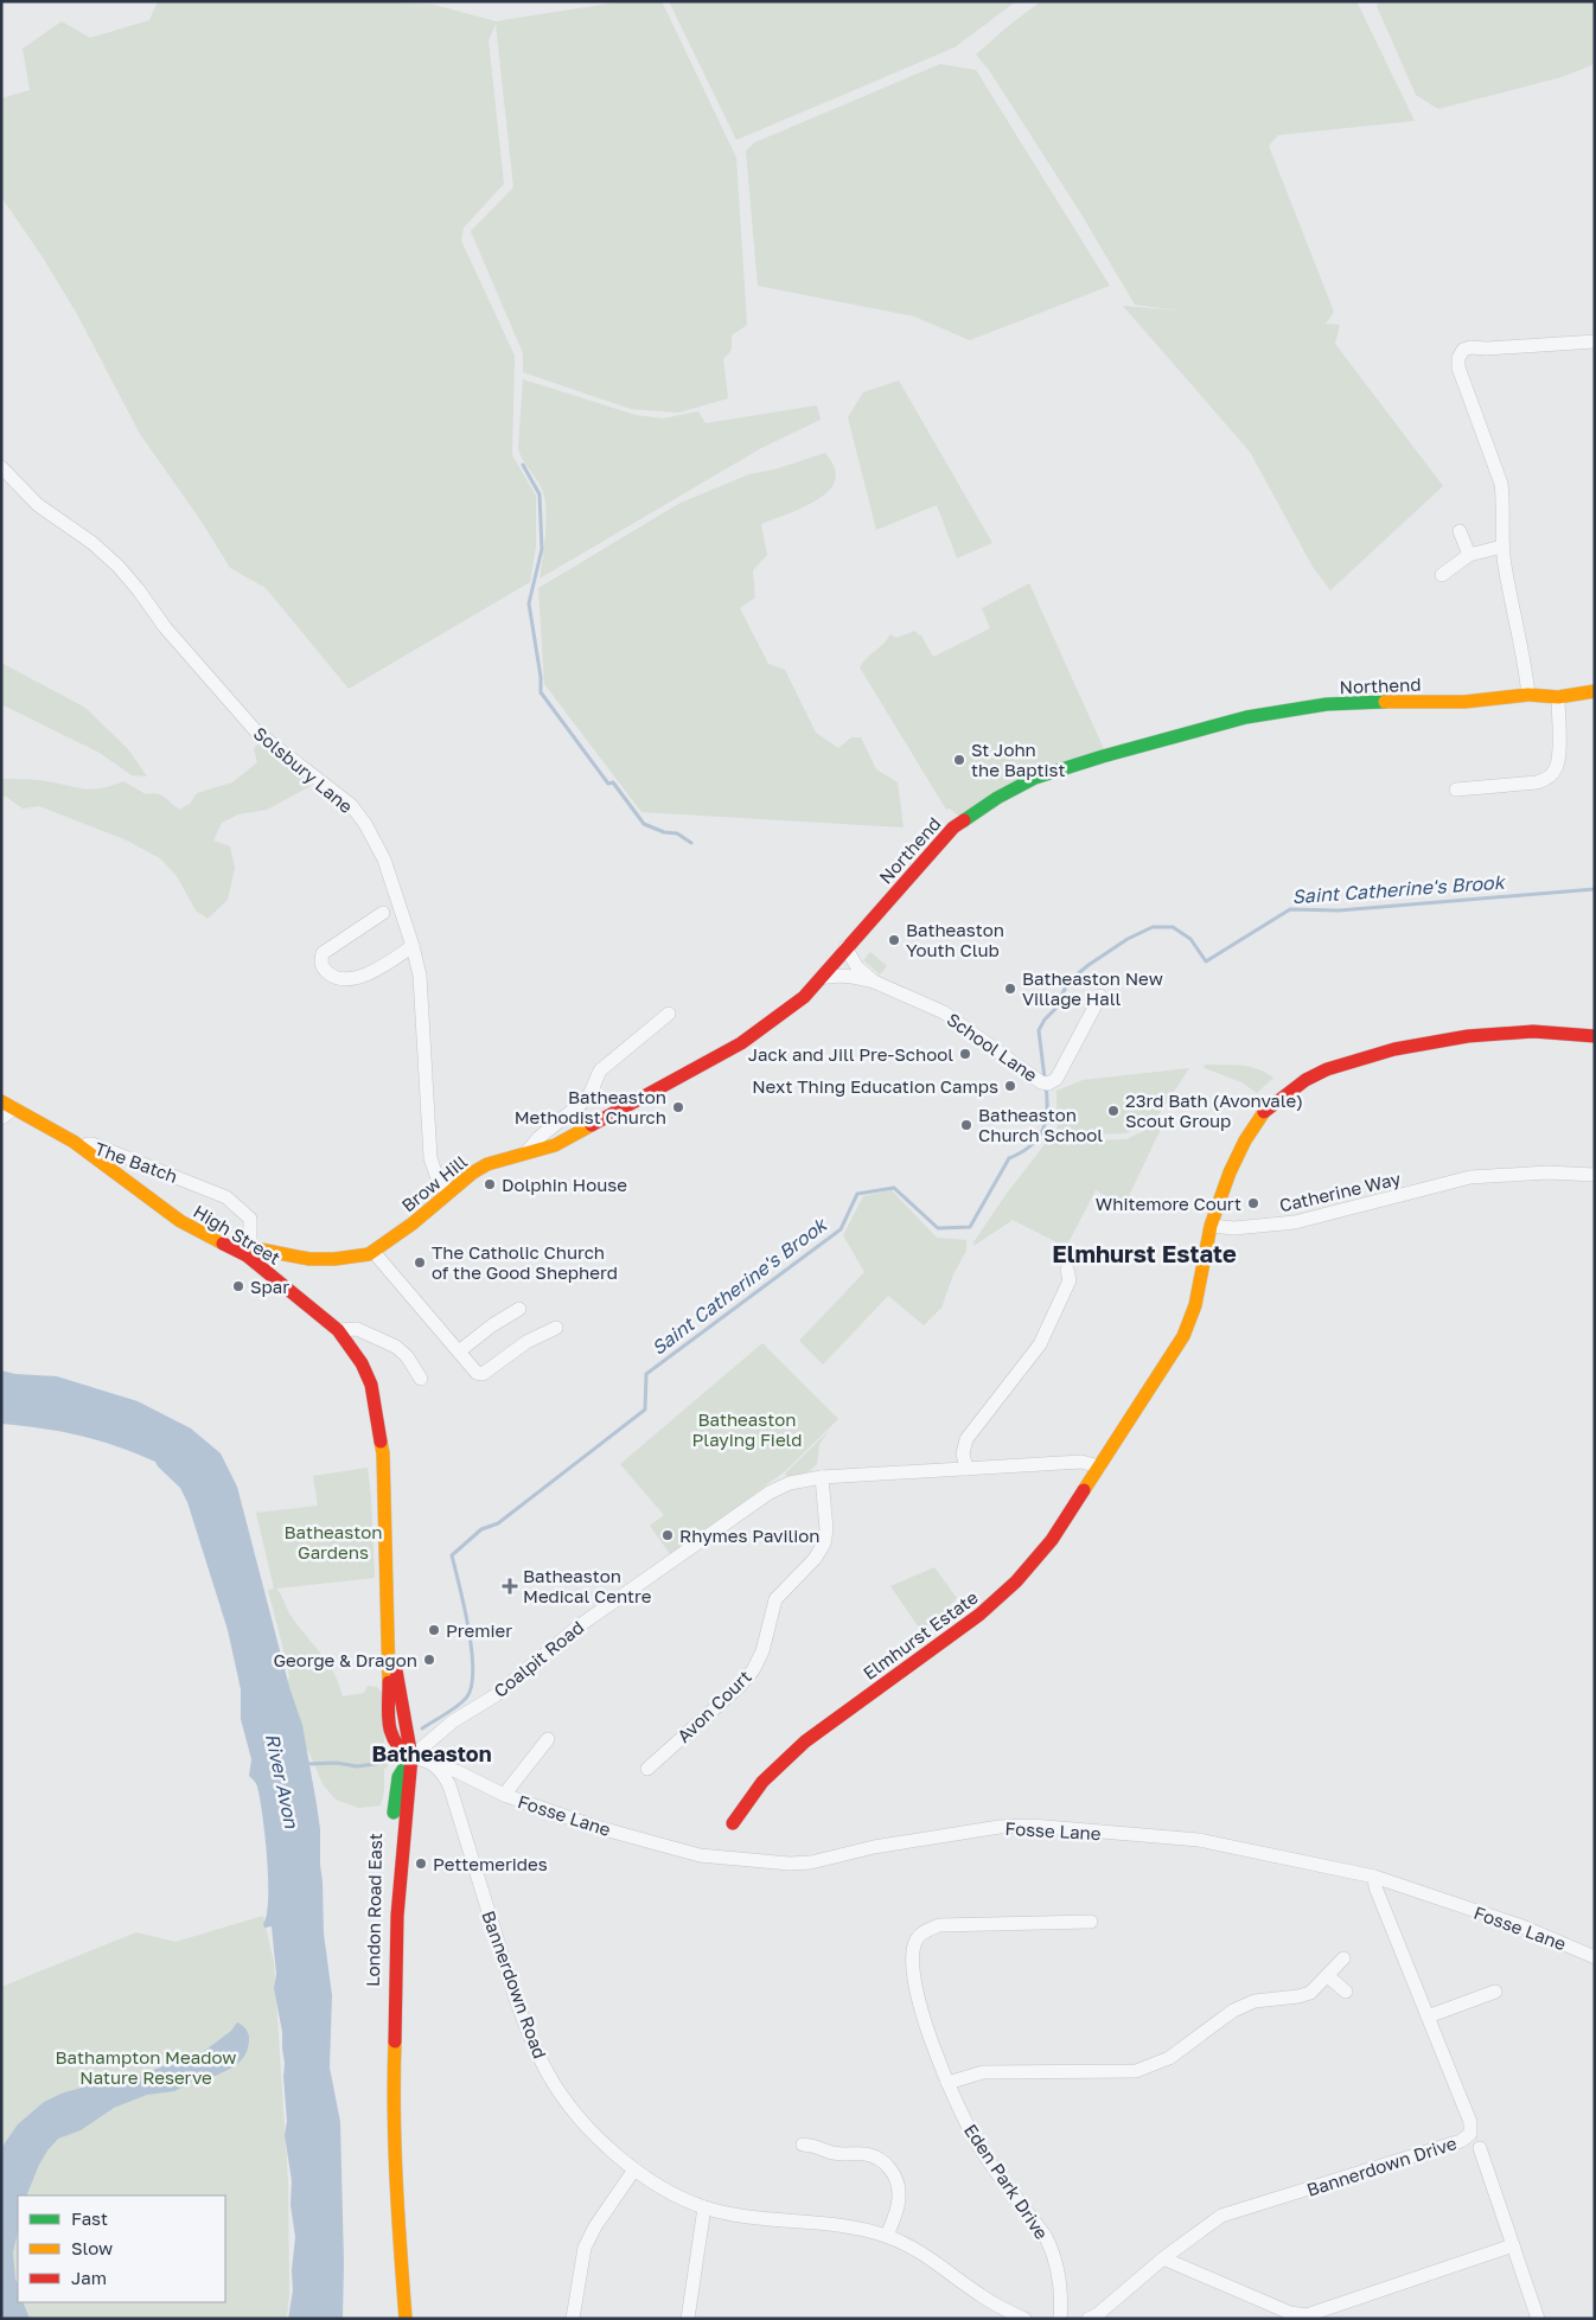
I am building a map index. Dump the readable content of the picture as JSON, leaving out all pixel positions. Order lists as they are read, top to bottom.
{
  "streets": {
    "street": [
      "Northend",
      "Solsbury Lane",
      "School Lane",
      "The Batch",
      "Brow Hill",
      "Catherine Way",
      "High Street",
      "Elmhurst Estate",
      "Coalpit Road",
      "Avon Court",
      "Fosse Lane",
      "London Road East",
      "Bannerdown Road",
      "Bannerdown Drive",
      "Eden Park Drive"
    ]
  },
  "crossings": [
    ["Northend", "School Lane"],
    ["Northend", "Brow Hill"],
    ["Solsbury Lane", "Brow Hill"],
    ["The Batch", "High Street"],
    ["Catherine Way", "Elmhurst Estate"],
    ["High Street", "Coalpit Road"],
    ["High Street", "London Road East"],
    ["Coalpit Road", "Avon Court"],
    ["Coalpit Road", "London Road East"],
    ["Fosse Lane", "Bannerdown Road"],
    ["Fosse Lane", "Bannerdown Drive"]
  ],
  "districts": ["Elmhurst Estate", "Batheaston"],
  "water": ["Saint Catherine's Brook", "River Avon"],
  "parks": ["Batheaston Playing Field", "Batheaston Gardens", "Bathampton Meadow Nature Reserve"],
  "places": {
    "other": [
      "St John the Baptist",
      "Batheaston Youth Club",
      "Batheaston New Village Hall",
      "Jack and Jill Pre-School",
      "Next Thing Education Camps",
      "Batheaston Methodist Church",
      "23rd Bath (Avonvale) Scout Group",
      "Batheaston Church School",
      "Dolphin House",
      "Whitemore Court",
      "The Catholic Church of the Good Shepherd",
      "Spar",
      "Rhymes Pavilion",
      "Premier",
      "George & Dragon",
      "Pettemerides"
    ],
    "health": ["Batheaston Medical Centre"]
  },
  "legend": ["Fast", "Slow", "Jam"]
}
